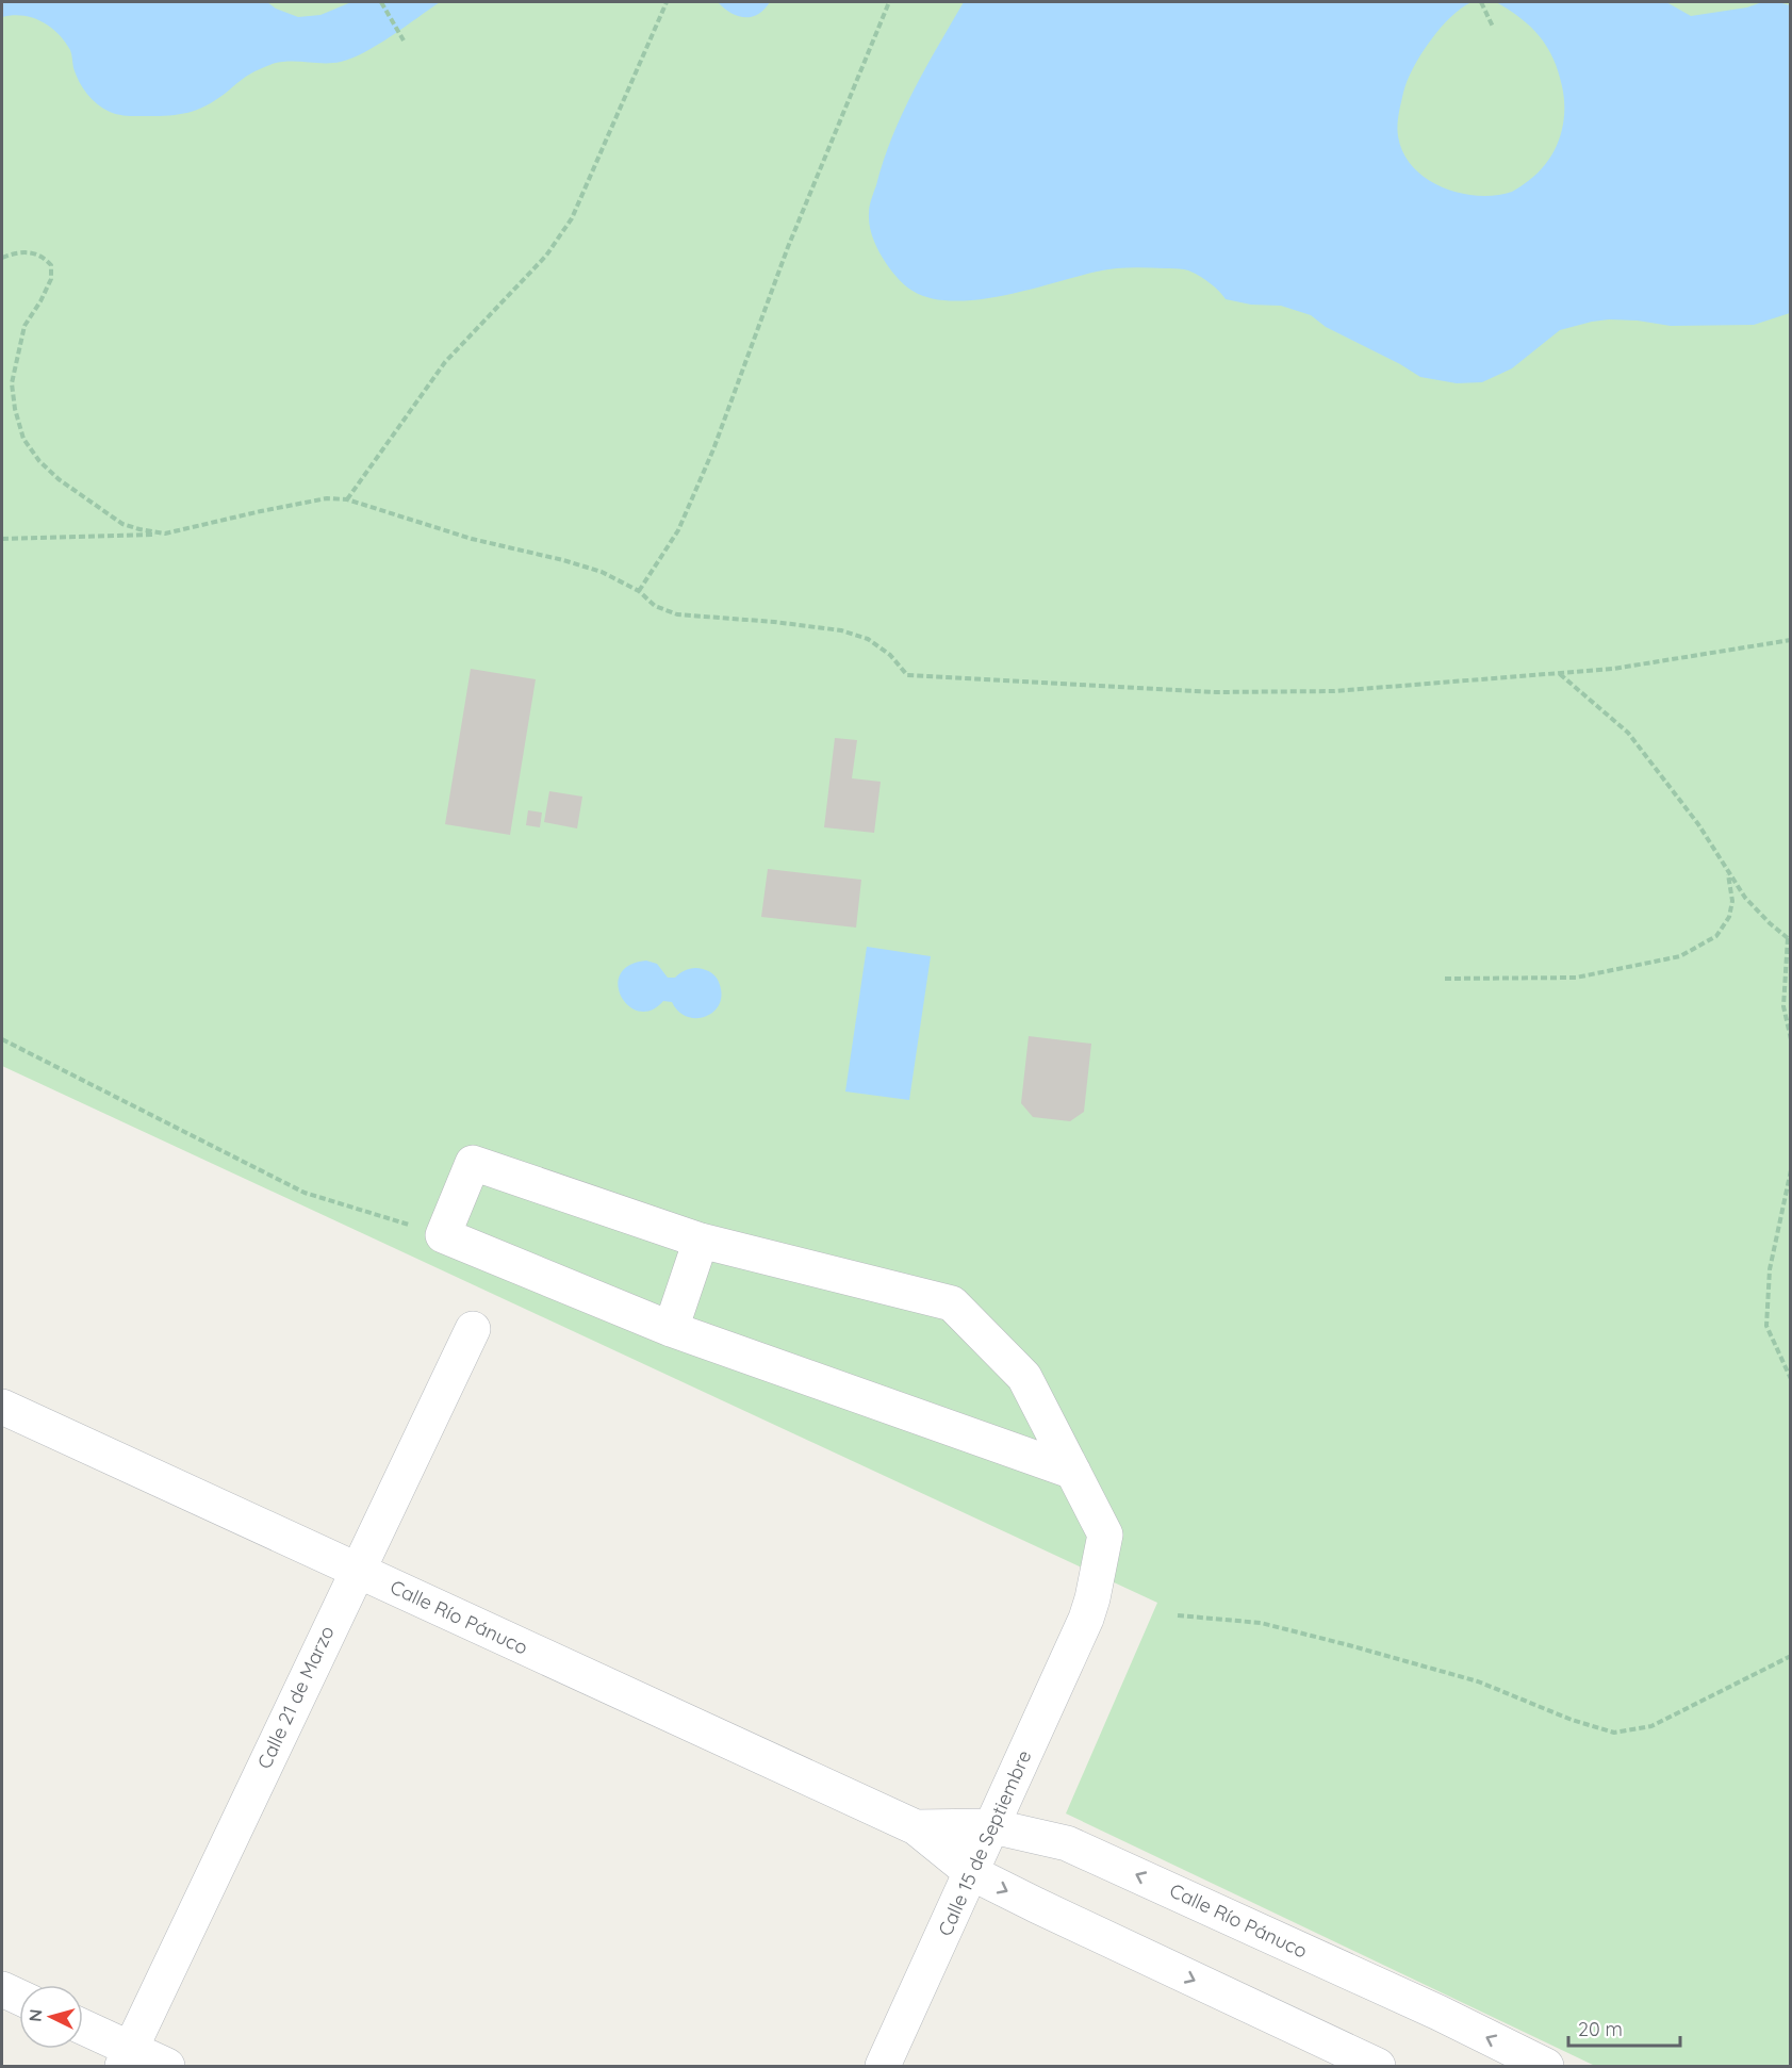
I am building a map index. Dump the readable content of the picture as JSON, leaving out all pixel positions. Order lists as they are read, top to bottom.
{
  "streets": {
    "street": ["Calle Río Pánuco", "Calle 21 de Marzo", "Calle 15 de Septiembre"]
  },
  "crossings": [
    ["Calle Río Pánuco", "Calle 21 de Marzo"],
    ["Calle Río Pánuco", "Calle 15 de Septiembre"]
  ],
  "scale_bar": "20 m",
  "north": "left"
}
